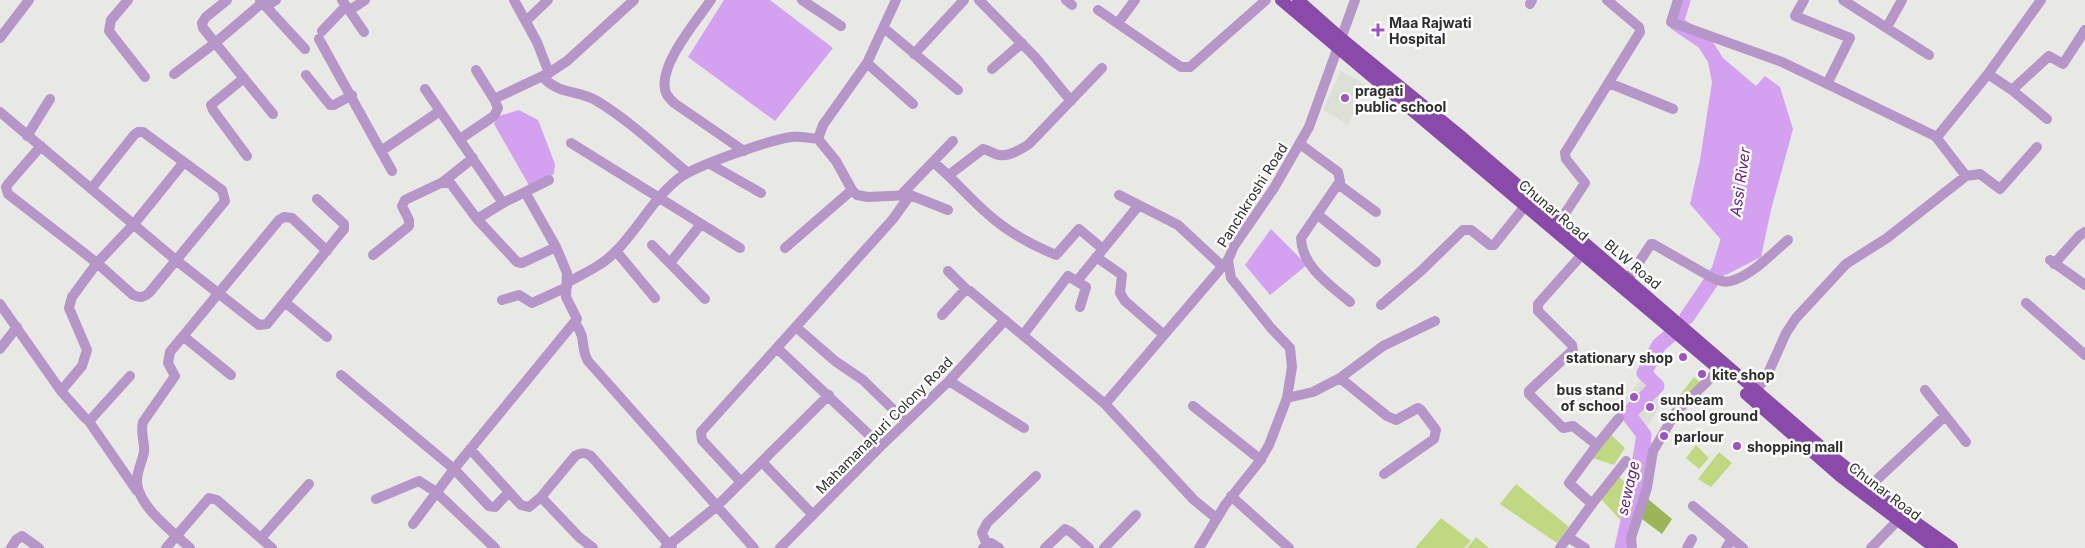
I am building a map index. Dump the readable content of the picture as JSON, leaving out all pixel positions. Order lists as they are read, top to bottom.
{
  "streets": {
    "main road": ["Chunar Road", "BLW Road"],
    "street": ["Panchkroshi Road", "Mahamanapuri Colony Road"]
  },
  "crossings": [
    ["Panchkroshi Road", "BLW Road"],
    ["Chunar Road", "BLW Road"]
  ],
  "water": ["Assi River", "sewage"],
  "places": {
    "health": ["Maa Rajwati Hospital"],
    "other": [
      "pragati public school",
      "stationary shop",
      "kite shop",
      "bus stand of school",
      "sunbeam school ground",
      "parlour",
      "shopping mall"
    ]
  }
}
